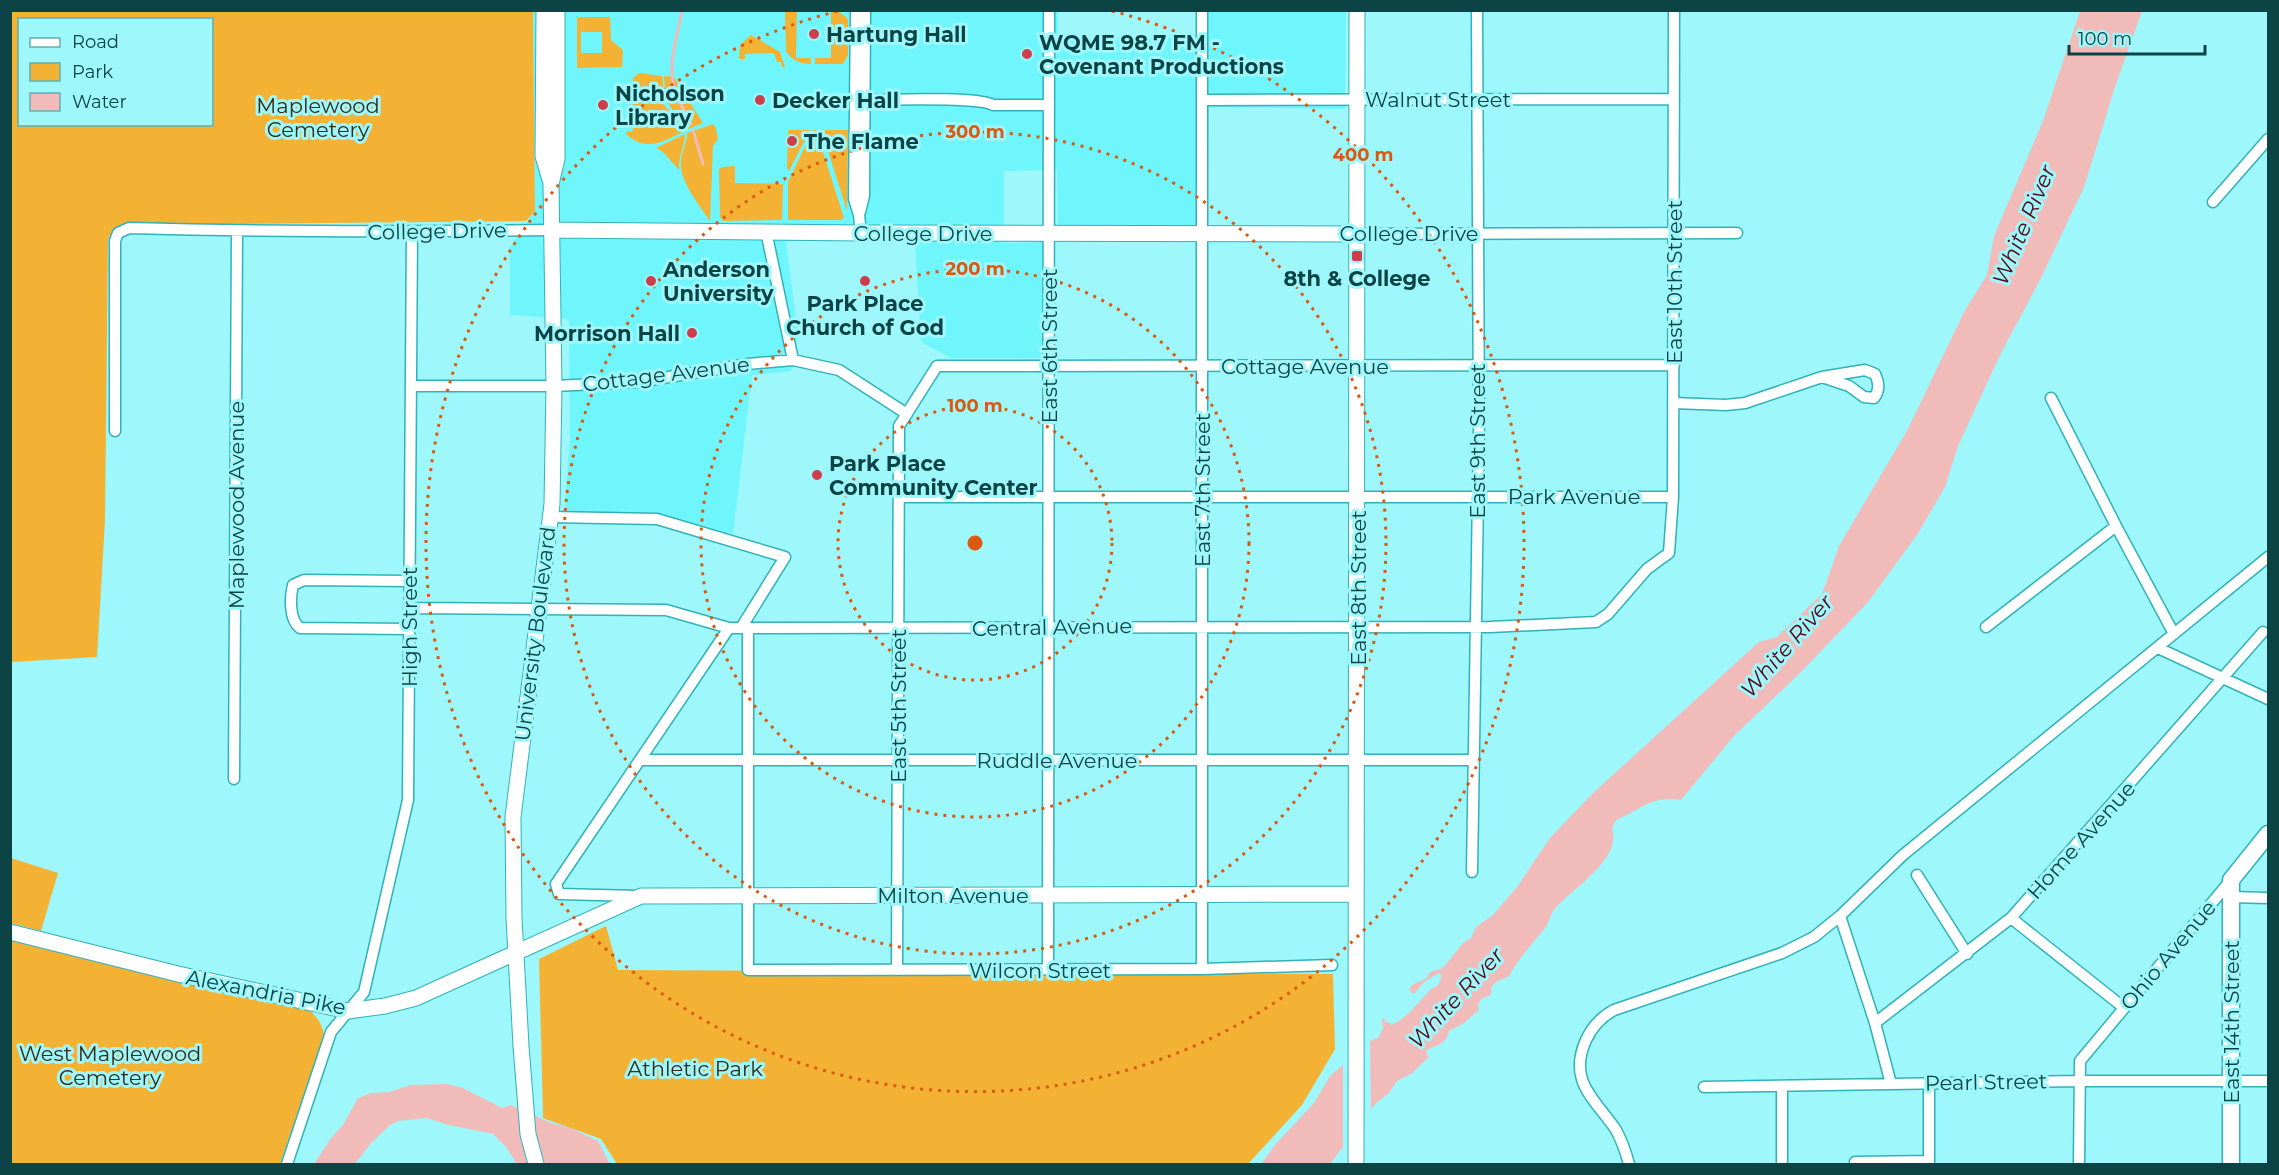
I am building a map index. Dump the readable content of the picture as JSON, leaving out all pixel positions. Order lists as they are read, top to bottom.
{
  "streets": {
    "main road": [
      "College Drive",
      "East 8th Street",
      "University Boulevard",
      "Milton Avenue",
      "Ohio Avenue",
      "Alexandria Pike",
      "East 14th Street"
    ],
    "street": [
      "Walnut Street",
      "East 10th Street",
      "East 6th Street",
      "Cottage Avenue",
      "East 9th Street",
      "East 7th Street",
      "Park Avenue",
      "Maplewood Avenue",
      "High Street",
      "Central Avenue",
      "East 5th Street",
      "Ruddle Avenue",
      "Home Avenue",
      "Wilcon Street",
      "Pearl Street"
    ]
  },
  "crossings": [
    ["Walnut Street", "East 10th Street"],
    ["Walnut Street", "East 9th Street"],
    ["Walnut Street", "East 7th Street"],
    ["Walnut Street", "East 8th Street"],
    ["College Drive", "East 10th Street"],
    ["College Drive", "East 6th Street"],
    ["College Drive", "East 9th Street"],
    ["College Drive", "East 7th Street"],
    ["College Drive", "Maplewood Avenue"],
    ["College Drive", "East 8th Street"],
    ["College Drive", "High Street"],
    ["College Drive", "University Boulevard"],
    ["East 10th Street", "Cottage Avenue"],
    ["East 10th Street", "Park Avenue"],
    ["East 10th Street", "Central Avenue"],
    ["East 6th Street", "Cottage Avenue"],
    ["East 6th Street", "Park Avenue"],
    ["East 6th Street", "Central Avenue"],
    ["East 6th Street", "Ruddle Avenue"],
    ["East 6th Street", "Milton Avenue"],
    ["East 6th Street", "Wilcon Street"],
    ["Cottage Avenue", "East 9th Street"],
    ["Cottage Avenue", "East 7th Street"],
    ["Cottage Avenue", "East 8th Street"],
    ["Cottage Avenue", "High Street"],
    ["Cottage Avenue", "University Boulevard"],
    ["Cottage Avenue", "East 5th Street"],
    ["East 9th Street", "Park Avenue"],
    ["East 9th Street", "Central Avenue"],
    ["East 9th Street", "Ruddle Avenue"],
    ["East 7th Street", "Park Avenue"],
    ["East 7th Street", "Central Avenue"],
    ["East 7th Street", "Ruddle Avenue"],
    ["East 7th Street", "Milton Avenue"],
    ["East 7th Street", "Wilcon Street"],
    ["Park Avenue", "East 8th Street"],
    ["Park Avenue", "East 5th Street"],
    ["East 8th Street", "Central Avenue"],
    ["East 8th Street", "Ruddle Avenue"],
    ["East 8th Street", "Milton Avenue"],
    ["High Street", "Central Avenue"],
    ["High Street", "Alexandria Pike"],
    ["Central Avenue", "University Boulevard"],
    ["Central Avenue", "East 5th Street"],
    ["University Boulevard", "Alexandria Pike"],
    ["East 5th Street", "Ruddle Avenue"],
    ["East 5th Street", "Milton Avenue"],
    ["East 5th Street", "Wilcon Street"],
    ["Ruddle Avenue", "Milton Avenue"],
    ["Milton Avenue", "Wilcon Street"],
    ["Milton Avenue", "Alexandria Pike"],
    ["Ohio Avenue", "East 14th Street"],
    ["Ohio Avenue", "Pearl Street"],
    ["East 14th Street", "Pearl Street"]
  ],
  "water": ["White River"],
  "parks": ["Maplewood Cemetery", "West Maplewood Cemetery", "Athletic Park"],
  "places": {
    "other": [
      "Hartung Hall",
      "WQME 98.7 FM - Covenant Productions",
      "Decker Hall",
      "Nicholson Library",
      "The Flame",
      "Anderson University",
      "Park Place Church of God",
      "Morrison Hall",
      "Park Place Community Center"
    ],
    "transit": ["8th & College"]
  },
  "legend": ["Road", "Park", "Water"],
  "scale_bar": "100 m",
  "rings": [
    "300 m",
    "400 m",
    "200 m",
    "100 m"
  ]
}
